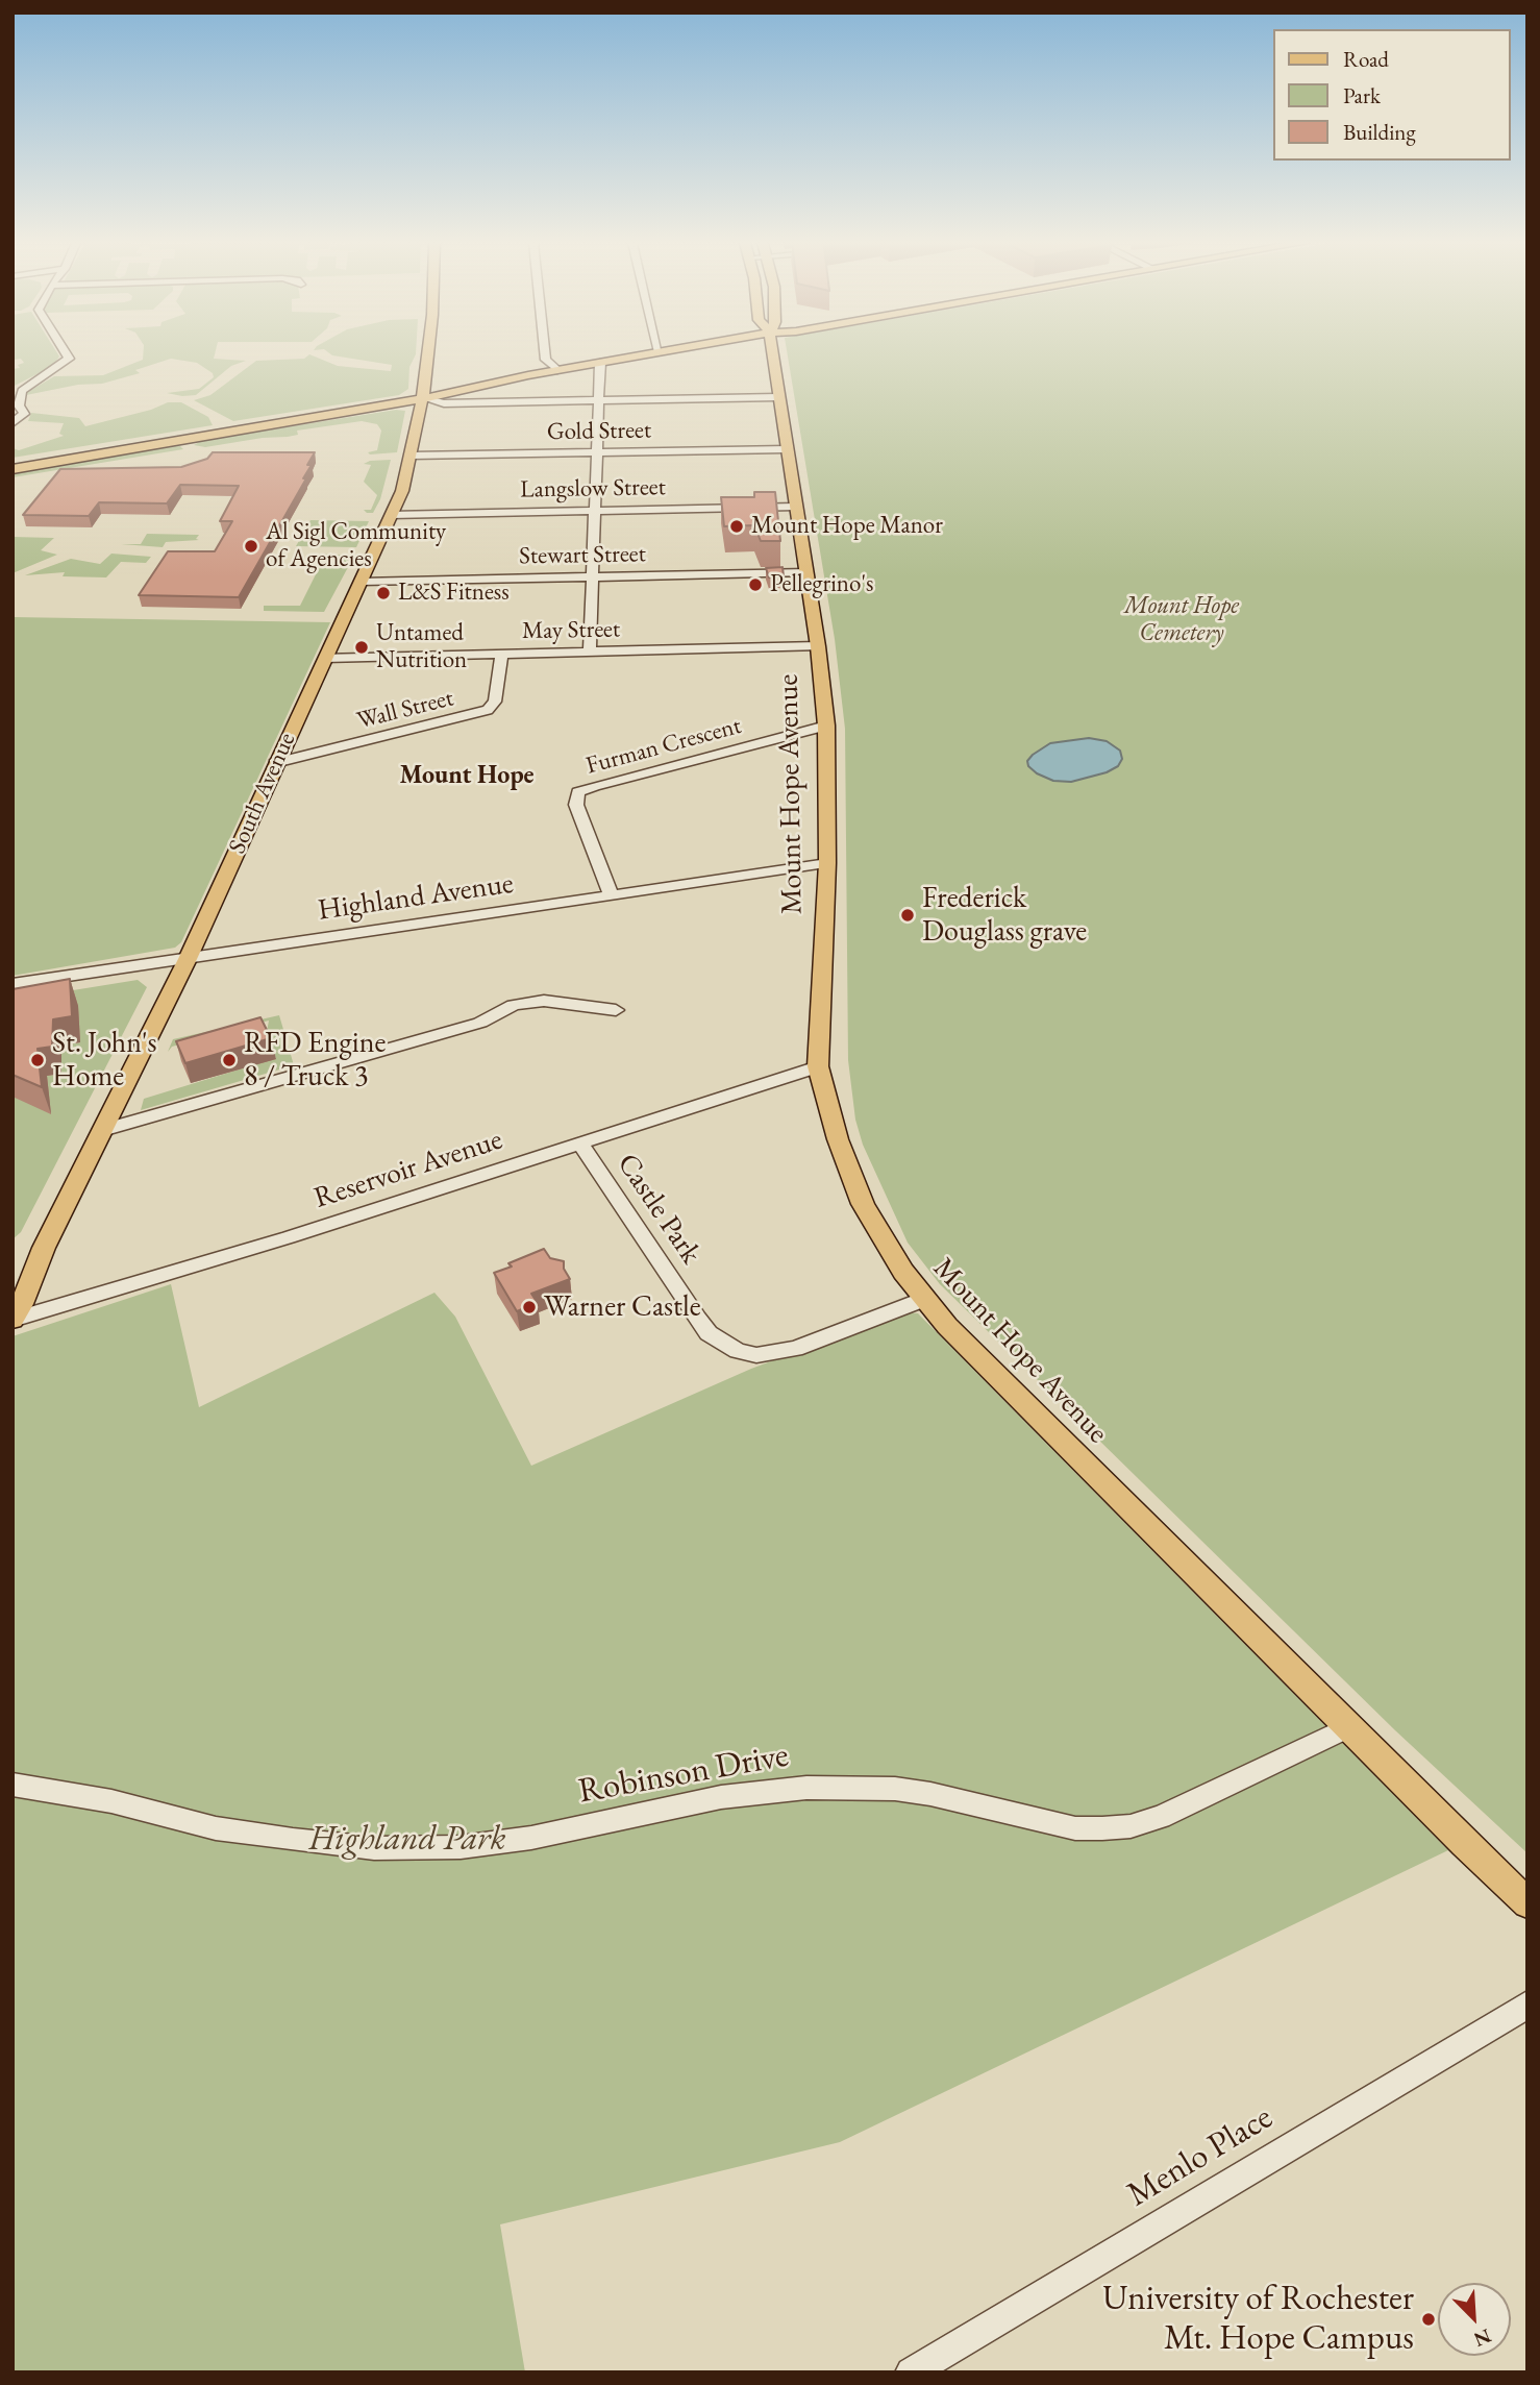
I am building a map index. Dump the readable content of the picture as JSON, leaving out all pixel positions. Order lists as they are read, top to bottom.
{
  "streets": {
    "main road": ["South Avenue", "Mount Hope Avenue"],
    "street": [
      "Gold Street",
      "Langslow Street",
      "Stewart Street",
      "May Street",
      "Wall Street",
      "Furman Crescent",
      "Highland Avenue",
      "Reservoir Avenue",
      "Castle Park",
      "Robinson Drive",
      "Menlo Place"
    ]
  },
  "crossings": [
    ["Gold Street", "South Avenue"],
    ["Gold Street", "Mount Hope Avenue"],
    ["Langslow Street", "South Avenue"],
    ["Langslow Street", "Mount Hope Avenue"],
    ["Stewart Street", "South Avenue"],
    ["Stewart Street", "Mount Hope Avenue"],
    ["May Street", "Wall Street"],
    ["May Street", "South Avenue"],
    ["May Street", "Mount Hope Avenue"],
    ["Wall Street", "South Avenue"],
    ["Furman Crescent", "Mount Hope Avenue"],
    ["Furman Crescent", "Highland Avenue"],
    ["South Avenue", "Highland Avenue"],
    ["South Avenue", "Reservoir Avenue"],
    ["Mount Hope Avenue", "Highland Avenue"],
    ["Mount Hope Avenue", "Reservoir Avenue"],
    ["Mount Hope Avenue", "Castle Park"],
    ["Mount Hope Avenue", "Robinson Drive"],
    ["Reservoir Avenue", "Castle Park"]
  ],
  "districts": ["Mount Hope"],
  "parks": ["Mount Hope Cemetery", "Highland Park"],
  "places": [
    "Mount Hope Manor",
    "Al Sigl Community of Agencies",
    "Pellegrino's",
    "L&S Fitness",
    "Untamed Nutrition",
    "Frederick Douglass grave",
    "St. John's Home",
    "RFD Engine 8 / Truck 3",
    "Warner Castle",
    "University of Rochester Mt. Hope Campus"
  ],
  "legend": ["Road", "Park", "Building"],
  "north": "bottom right"
}
